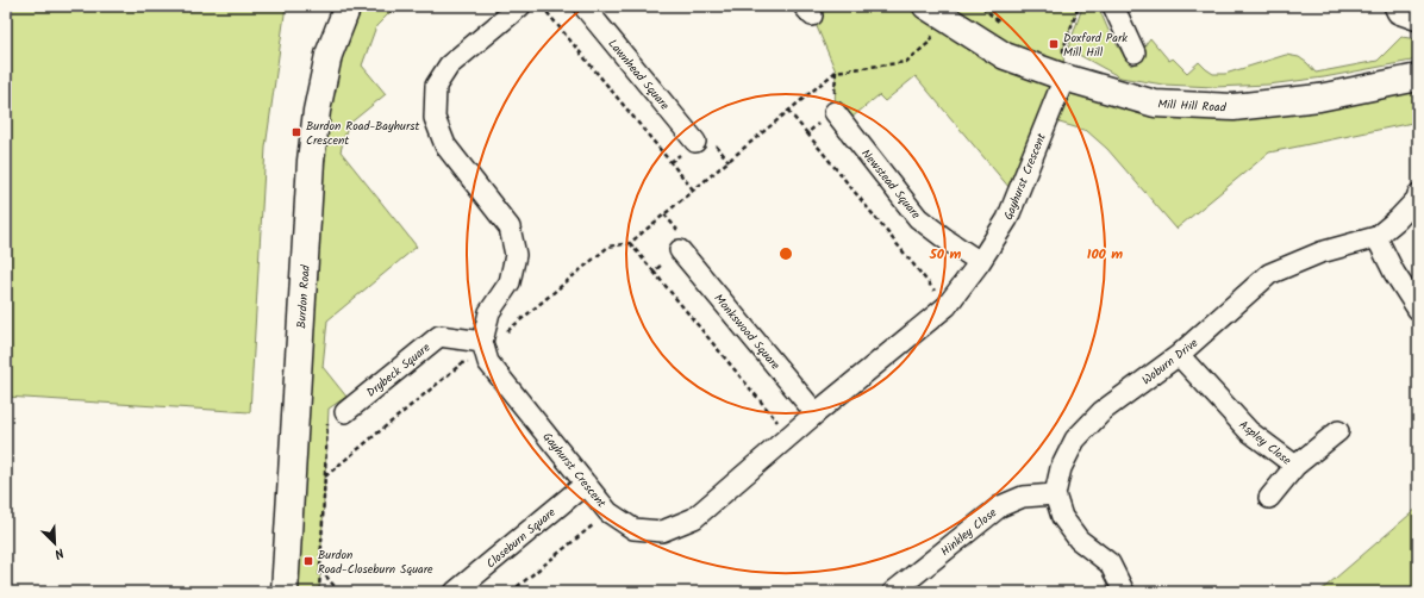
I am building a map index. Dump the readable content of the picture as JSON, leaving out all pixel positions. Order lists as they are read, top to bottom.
{
  "streets": {
    "main road": ["Mill Hill Road", "Burdon Road"],
    "street": [
      "Lawnhead Square",
      "Gayhurst Crescent",
      "Newstead Square",
      "Monkswood Square",
      "Woburn Drive",
      "Drybeck Square",
      "Aspley Close",
      "Hinkley Close",
      "Closeburn Square"
    ]
  },
  "crossings": [
    ["Mill Hill Road", "Gayhurst Crescent"],
    ["Gayhurst Crescent", "Newstead Square"],
    ["Gayhurst Crescent", "Monkswood Square"],
    ["Gayhurst Crescent", "Drybeck Square"],
    ["Gayhurst Crescent", "Closeburn Square"],
    ["Woburn Drive", "Aspley Close"],
    ["Woburn Drive", "Hinkley Close"]
  ],
  "places": {
    "transit": ["Doxford Park Mill Hill", "Burdon Road-Bayhurst Crescent", "Burdon Road-Closeburn Square"]
  },
  "north": "bottom right",
  "rings": ["50 m", "100 m"]
}
